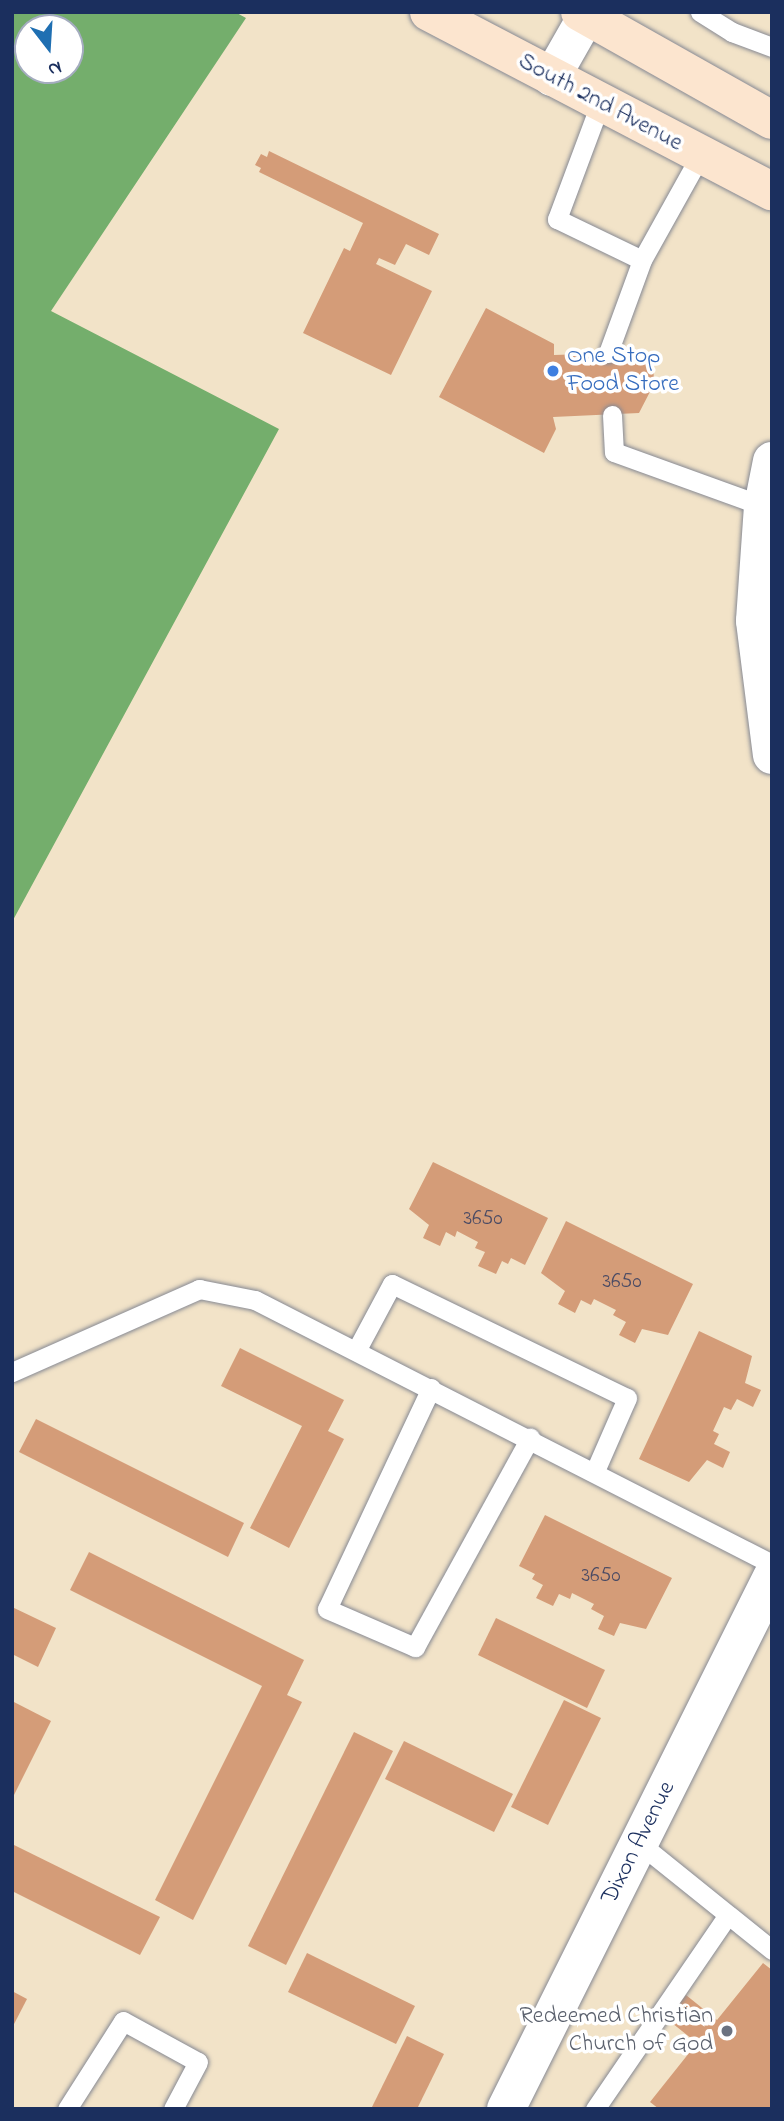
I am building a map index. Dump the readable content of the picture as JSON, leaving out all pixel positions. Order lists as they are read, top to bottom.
{
  "streets": {
    "main road": ["South 2nd Avenue"],
    "street": ["Dixon Avenue"]
  },
  "places": ["One Stop Food Store", "Redeemed Christian Church of God"],
  "house_numbers": ["3650", "3650", "3650"],
  "north": "bottom"
}
